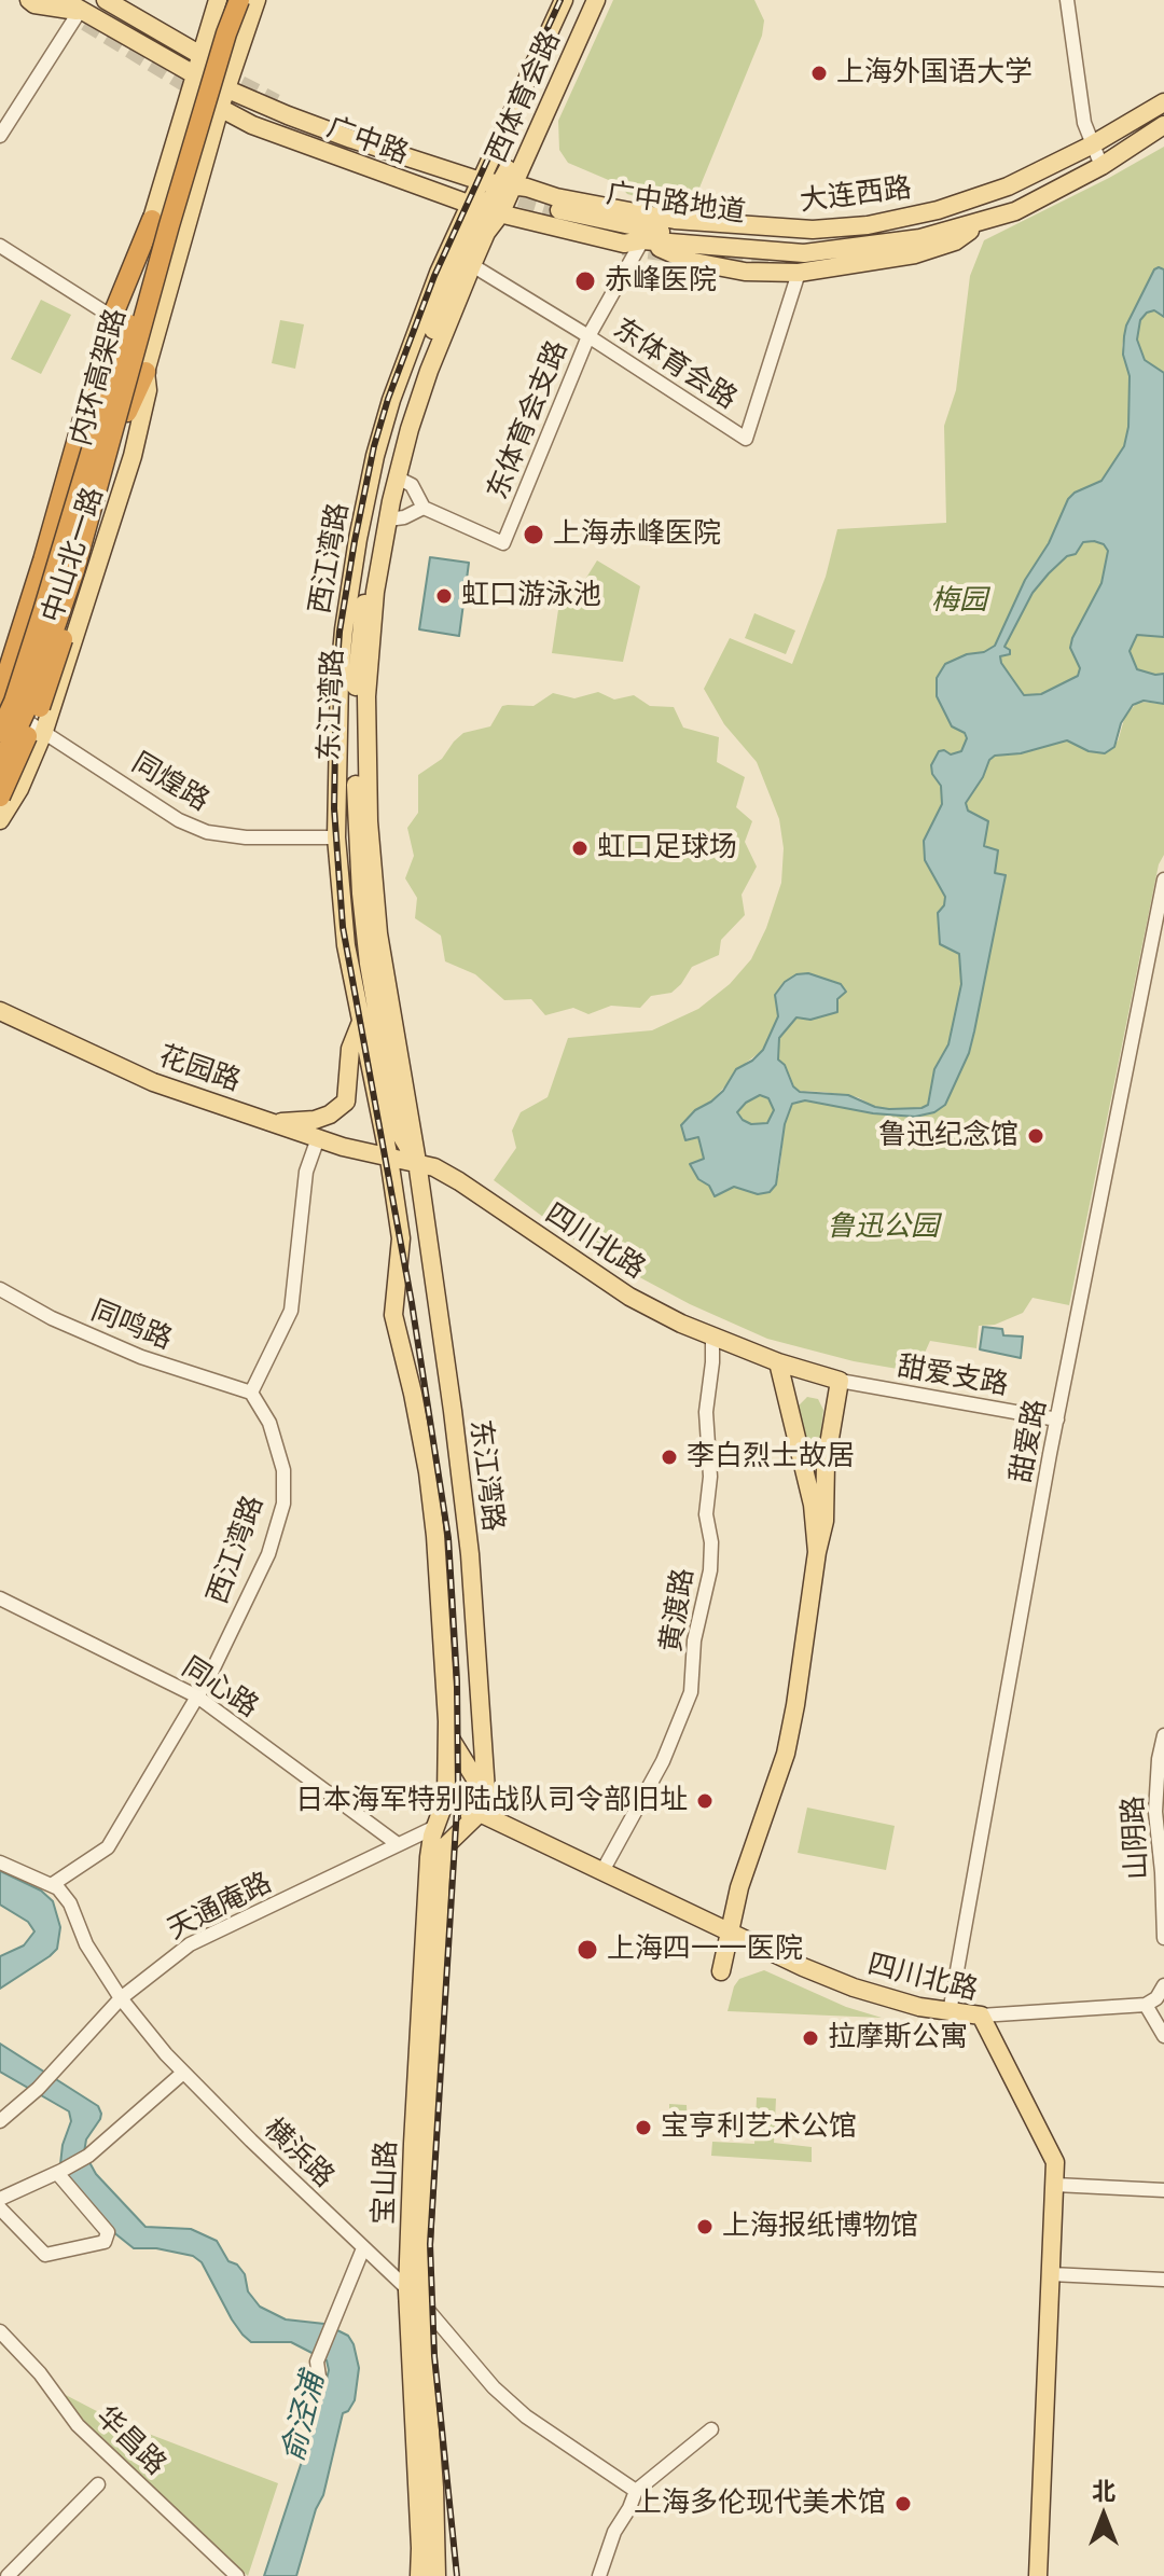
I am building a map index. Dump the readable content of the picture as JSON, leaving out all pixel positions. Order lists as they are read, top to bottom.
{
  "streets": {
    "highway": ["内环高架路"],
    "main road": [
      "西体育会路",
      "广中路",
      "大连西路",
      "广中路地道",
      "中山北一路",
      "西江湾路",
      "东江湾路",
      "花园路",
      "四川北路",
      "宝山路"
    ],
    "street": [
      "东体育会路",
      "东体育会支路",
      "同煌路",
      "同鸣路",
      "甜爱支路",
      "甜爱路",
      "黄渡路",
      "同心路",
      "山阴路",
      "天通庵路",
      "横浜路",
      "华昌路"
    ]
  },
  "crossings": [
    ["西体育会路", "广中路"],
    ["西体育会路", "大连西路"],
    ["西体育会路", "西江湾路"],
    ["西体育会路", "东江湾路"],
    ["广中路", "大连西路"],
    ["广中路", "中山北一路"],
    ["广中路", "西江湾路"],
    ["广中路", "东江湾路"],
    ["大连西路", "广中路地道"],
    ["大连西路", "东体育会支路"],
    ["大连西路", "西江湾路"],
    ["大连西路", "东江湾路"],
    ["东体育会路", "东体育会支路"],
    ["东体育会路", "东江湾路"],
    ["中山北一路", "同煌路"],
    ["西江湾路", "东江湾路"],
    ["西江湾路", "同煌路"],
    ["西江湾路", "花园路"],
    ["西江湾路", "四川北路"],
    ["西江湾路", "同鸣路"],
    ["西江湾路", "同心路"],
    ["西江湾路", "横浜路"],
    ["东江湾路", "花园路"],
    ["东江湾路", "四川北路"],
    ["东江湾路", "天通庵路"],
    ["东江湾路", "宝山路"],
    ["花园路", "四川北路"],
    ["四川北路", "甜爱支路"],
    ["四川北路", "甜爱路"],
    ["四川北路", "黄渡路"],
    ["甜爱支路", "甜爱路"],
    ["同心路", "天通庵路"],
    ["天通庵路", "横浜路"],
    ["天通庵路", "宝山路"],
    ["横浜路", "宝山路"]
  ],
  "water": ["俞泾浦"],
  "parks": ["梅园", "鲁迅公园"],
  "places": [
    "上海外国语大学",
    "赤峰医院",
    "上海赤峰医院",
    "虹口游泳池",
    "虹口足球场",
    "鲁迅纪念馆",
    "李白烈士故居",
    "日本海军特别陆战队司令部旧址",
    "上海四一一医院",
    "拉摩斯公寓",
    "宝亨利艺术公馆",
    "上海报纸博物馆",
    "上海多伦现代美术馆"
  ],
  "north": "top"
}
